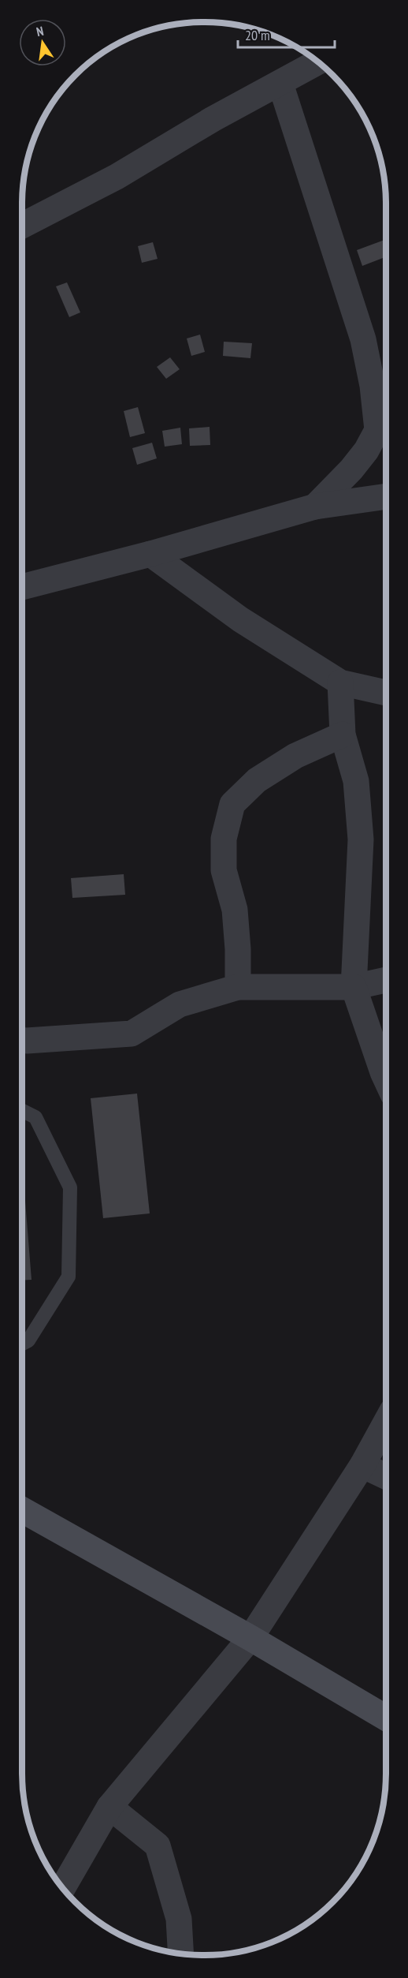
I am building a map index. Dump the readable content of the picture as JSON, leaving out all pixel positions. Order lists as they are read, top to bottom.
{
  "scale_bar": "20 m",
  "north": "top"
}
